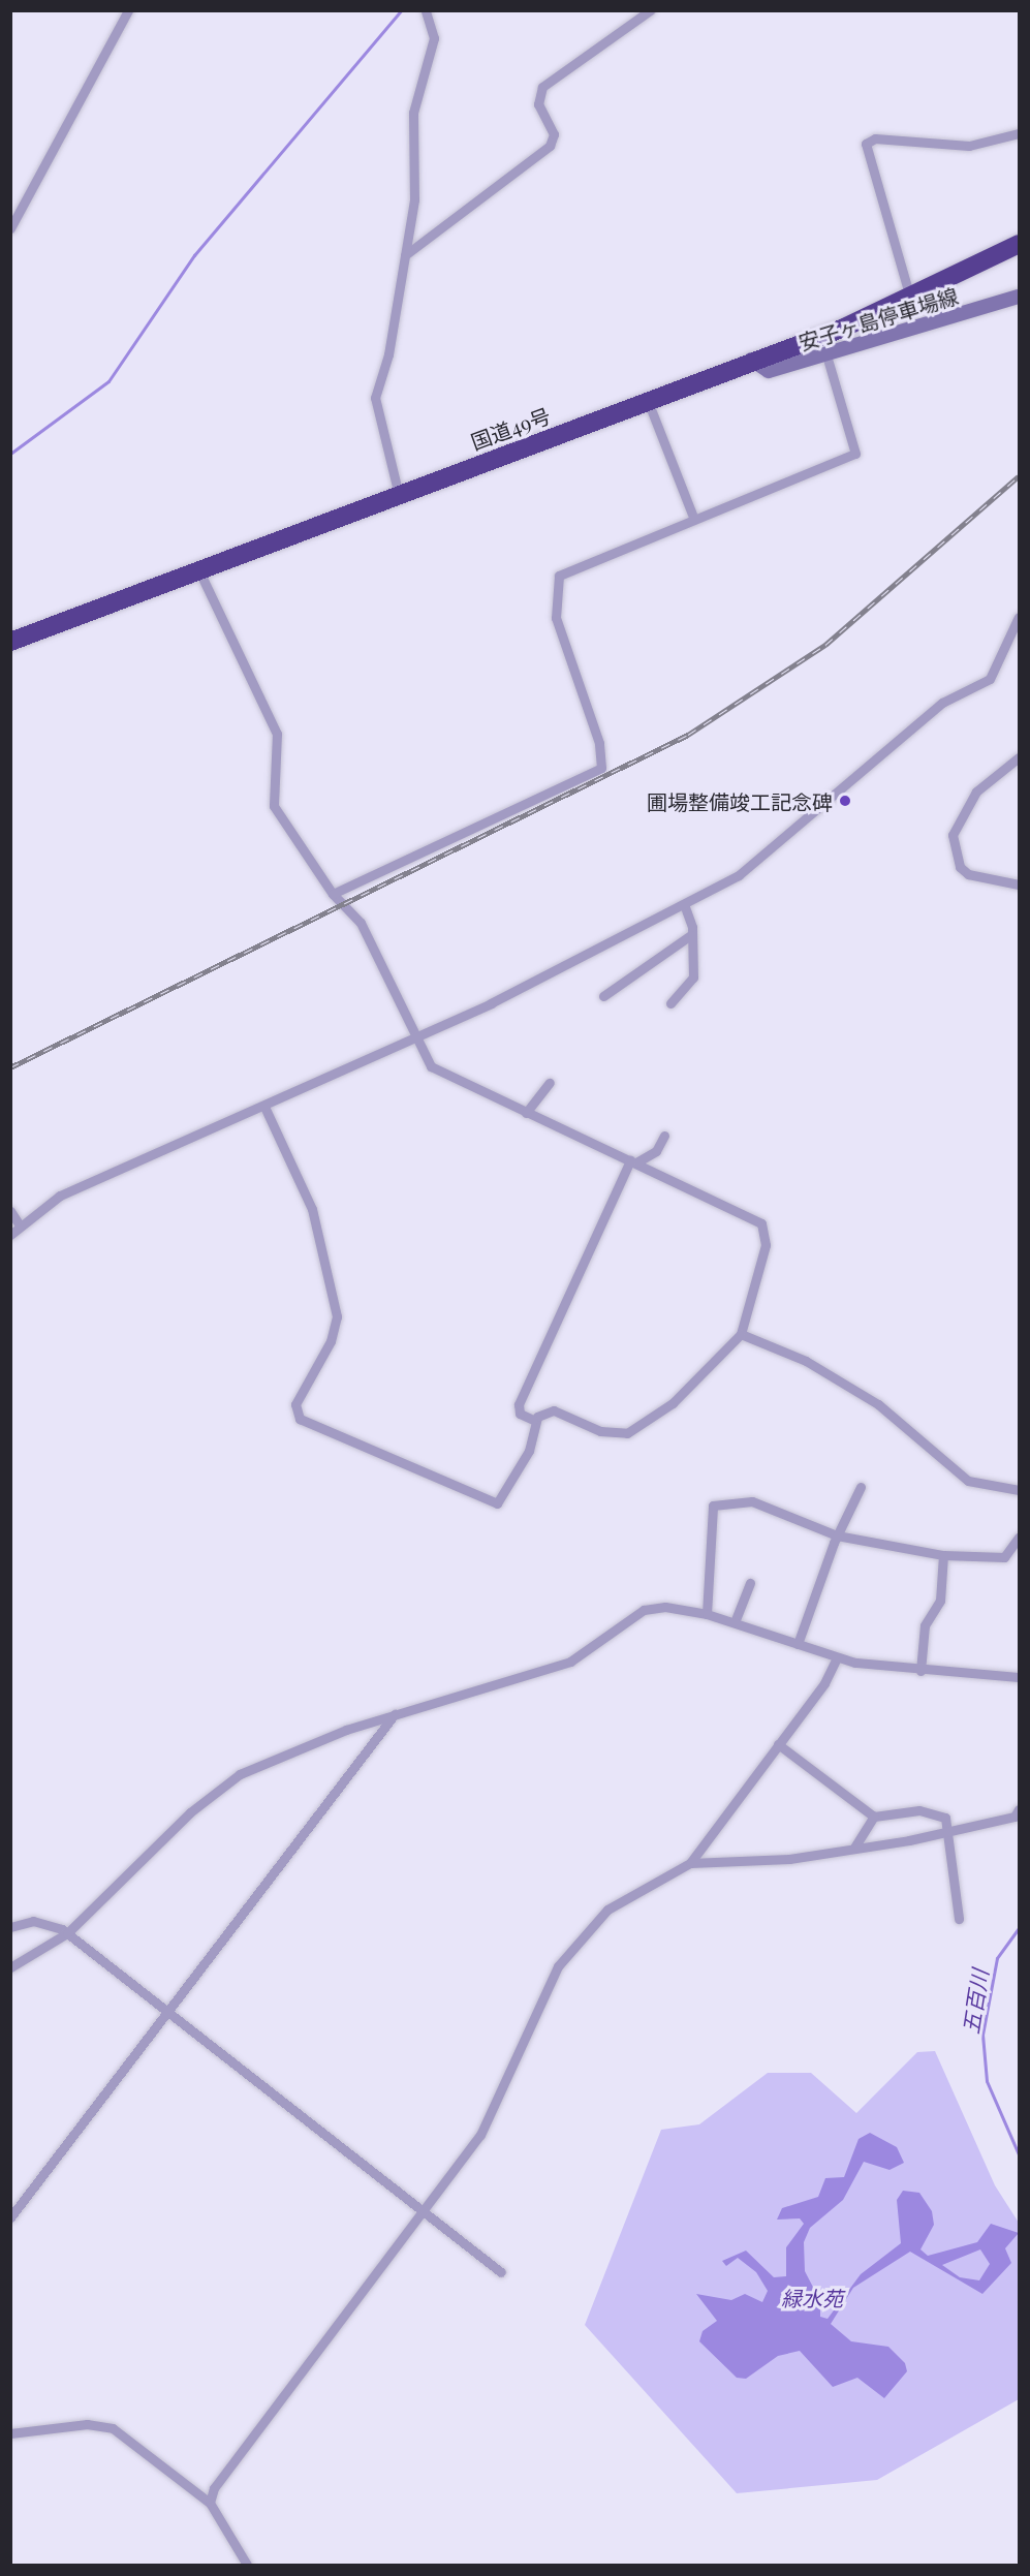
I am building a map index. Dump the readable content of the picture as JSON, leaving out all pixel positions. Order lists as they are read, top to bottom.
{
  "streets": {
    "highway": ["国道49号"],
    "main road": ["安子ヶ島停車場線"]
  },
  "crossings": [
    ["安子ヶ島停車場線", "国道49号"]
  ],
  "water": ["五百川"],
  "parks": ["緑水苑"],
  "places": ["圃場整備竣工記念碑"]
}
